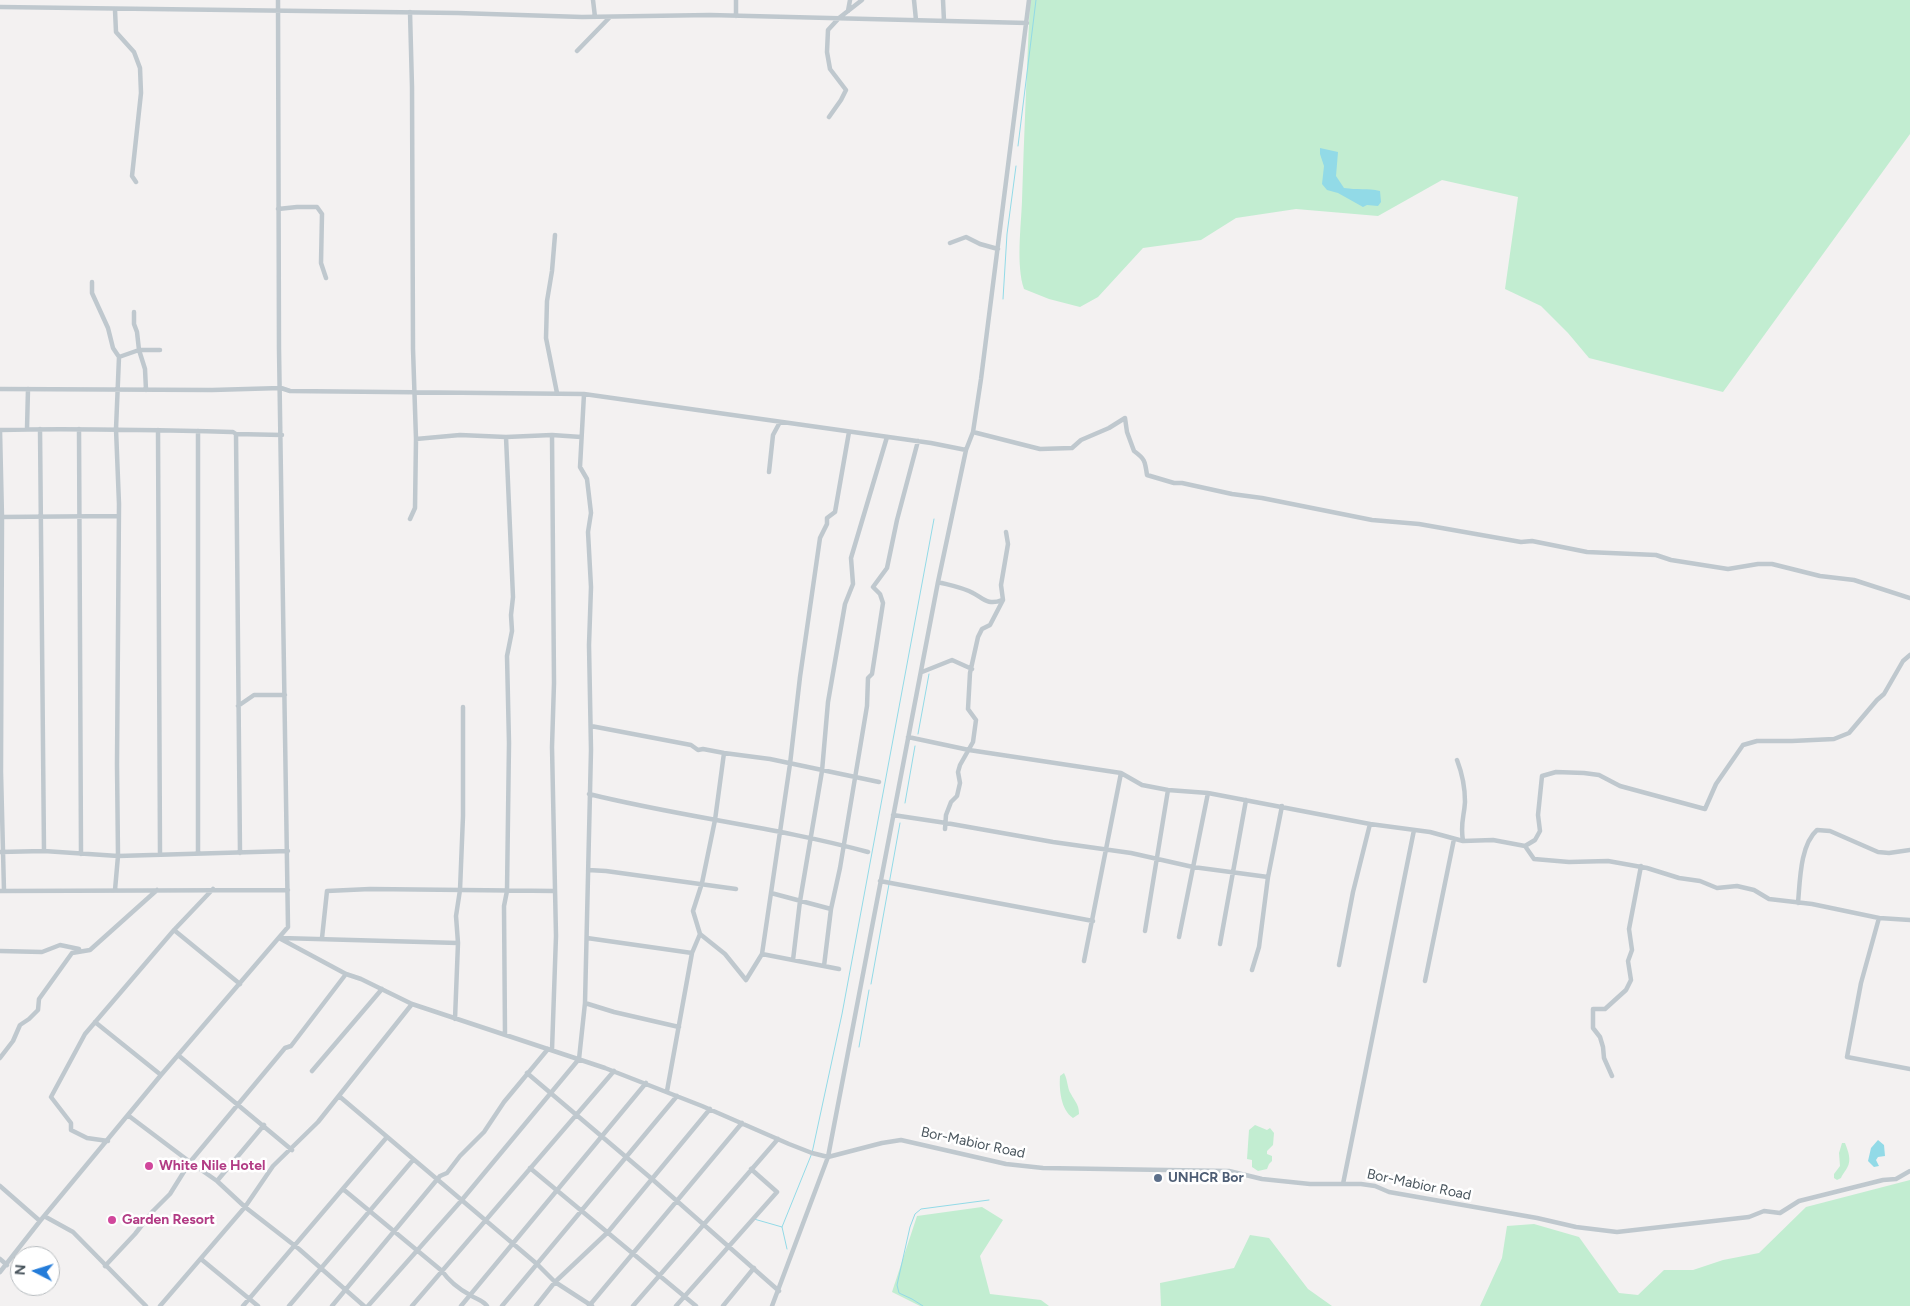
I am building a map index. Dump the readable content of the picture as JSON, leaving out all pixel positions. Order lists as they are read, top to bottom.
{
  "streets": {
    "street": ["Bor-Mabior Road"]
  },
  "places": ["White Nile Hotel", "UNHCR Bor", "Garden Resort"],
  "north": "left"
}
